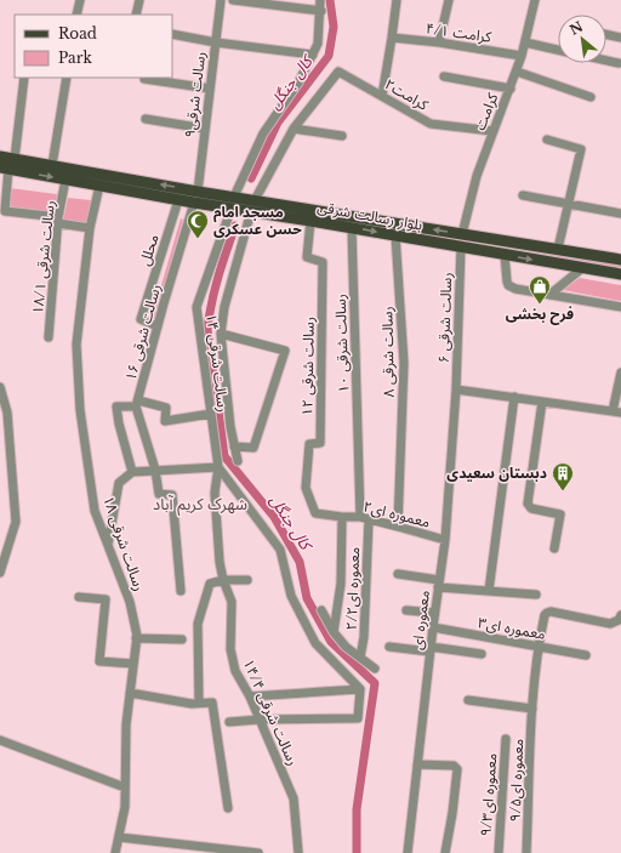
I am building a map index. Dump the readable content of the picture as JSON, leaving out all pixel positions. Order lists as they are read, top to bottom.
{
  "streets": {
    "main road": ["بلوار رسالت شرقی"],
    "street": [
      "کرامت ۴/۱",
      "رسالت شرقی۹",
      "کرامت۲",
      "کرامت",
      "محلل",
      "رسالت شرقی ۱۸/۱",
      "رسالت شرقی ۶",
      "رسالت شرقی ۱۶",
      "رسالت شرقی ۱۰",
      "رسالت شرقی ۸",
      "رسالت شرقی ۱۴",
      "رسالت شرقی ۱۲",
      "معموره ای۲",
      "رسالت شرقی ۱۸",
      "معموره ای۲/۲",
      "معموره ای",
      "معموره ای۳",
      "رسالت شرقی ۱۴/۴",
      "معموره ای۹/۵",
      "معموره ای۹/۳"
    ]
  },
  "crossings": [
    ["کرامت ۴/۱", "کرامت"],
    ["رسالت شرقی۹", "بلوار رسالت شرقی"],
    ["کرامت۲", "کرامت"],
    ["کرامت", "بلوار رسالت شرقی"],
    ["بلوار رسالت شرقی", "محلل"],
    ["بلوار رسالت شرقی", "رسالت شرقی ۱۸/۱"],
    ["بلوار رسالت شرقی", "رسالت شرقی ۶"],
    ["بلوار رسالت شرقی", "رسالت شرقی ۱۶"],
    ["بلوار رسالت شرقی", "رسالت شرقی ۱۰"],
    ["بلوار رسالت شرقی", "رسالت شرقی ۸"],
    ["بلوار رسالت شرقی", "رسالت شرقی ۱۴"],
    ["بلوار رسالت شرقی", "رسالت شرقی ۱۲"],
    ["بلوار رسالت شرقی", "رسالت شرقی ۱۸"],
    ["محلل", "رسالت شرقی ۱۶"],
    ["رسالت شرقی ۶", "معموره ای"],
    ["رسالت شرقی ۱۰", "معموره ای۲"],
    ["رسالت شرقی ۱۰", "معموره ای۲/۲"],
    ["رسالت شرقی ۸", "معموره ای۲"],
    ["رسالت شرقی ۱۴", "رسالت شرقی ۱۴/۴"],
    ["رسالت شرقی ۱۲", "معموره ای۲"],
    ["معموره ای۲", "معموره ای۲/۲"],
    ["معموره ای۲", "معموره ای"],
    ["معموره ای", "معموره ای۳"],
    ["معموره ای۳", "معموره ای۹/۵"]
  ],
  "districts": ["شهرک کریم آباد"],
  "water": ["کال جنگل"],
  "places": {
    "mosque": ["مسجد امام حسن عسکری"],
    "shop": ["فرح بخشی"],
    "building": ["دبستان سعیدی"]
  },
  "legend": ["Road", "Park"],
  "north": "top left"
}
